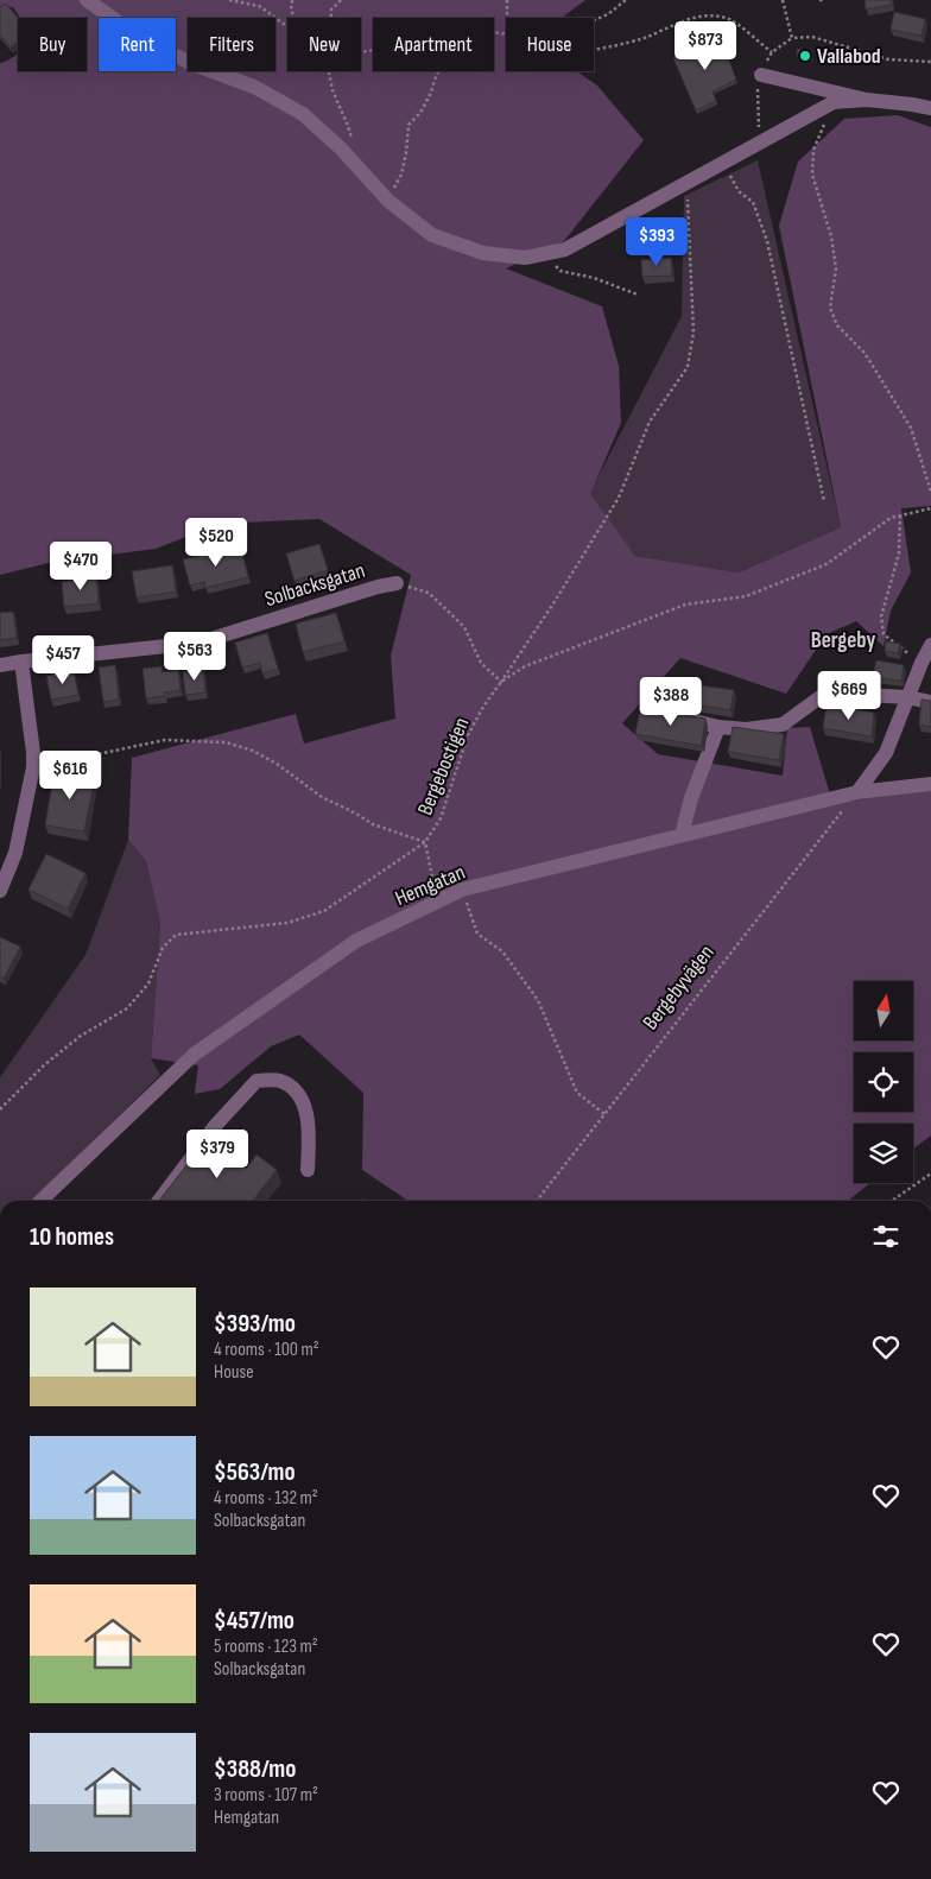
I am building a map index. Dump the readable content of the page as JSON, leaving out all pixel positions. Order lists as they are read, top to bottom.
{
  "streets": {
    "street": ["Solbacksgatan", "Hemgatan"],
    "path": ["Bergebostigen", "Bergebyvägen"]
  },
  "crossings": [
    ["Hemgatan", "Bergebyvägen"]
  ],
  "districts": ["Bergeby"],
  "places": ["Vallabod"],
  "north": "top",
  "page": {
    "chip": [
      "Buy",
      "Rent",
      "Filters",
      "New",
      "Apartment",
      "House"
    ],
    "price": [
      "$873",
      "$393",
      "$520",
      "$470",
      "$563",
      "$457",
      "$669",
      "$388",
      "$616",
      "$379"
    ],
    "heading": "10 homes",
    "list": [
      {
        "name": "$393/mo",
        "note": "4 rooms · 100 m² · House"
      },
      {
        "name": "$563/mo",
        "note": "4 rooms · 132 m² · Solbacksgatan"
      },
      {
        "name": "$457/mo",
        "note": "5 rooms · 123 m² · Solbacksgatan"
      },
      {
        "name": "$388/mo",
        "note": "3 rooms · 107 m² · Hemgatan"
      }
    ]
  }
}
